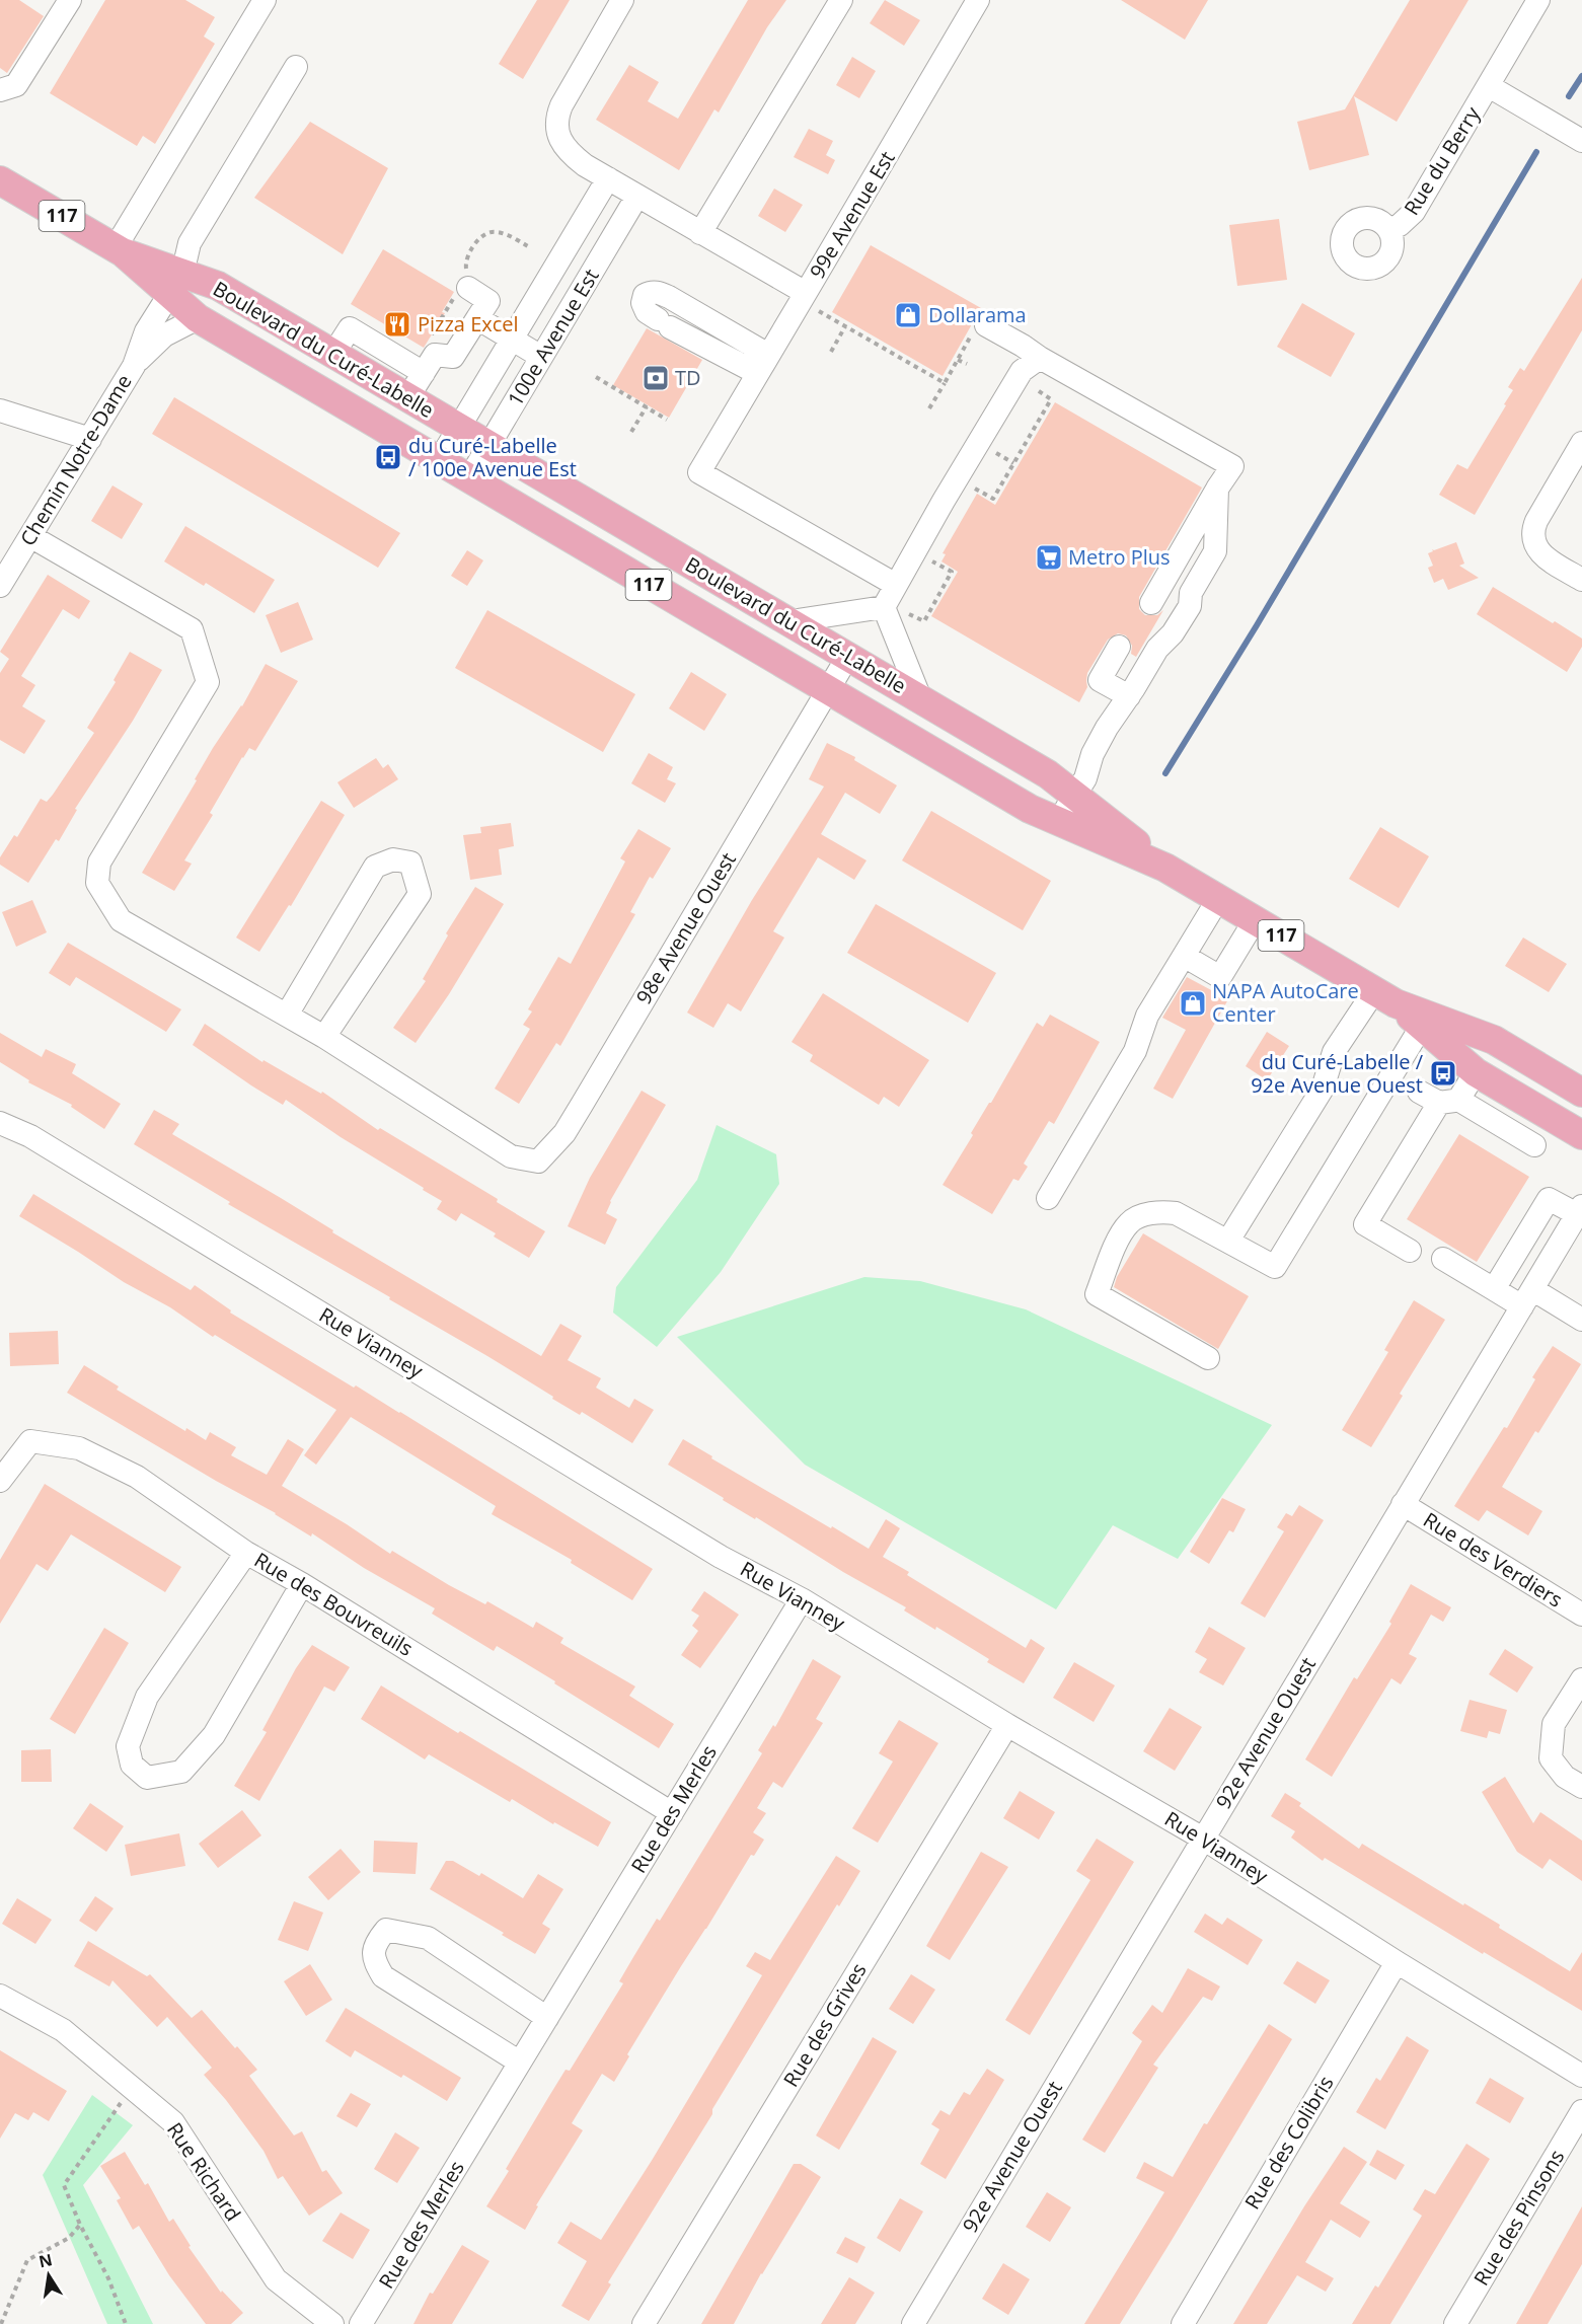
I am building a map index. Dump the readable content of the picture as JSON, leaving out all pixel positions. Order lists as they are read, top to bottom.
{
  "streets": {
    "main road": ["117", "Boulevard du Curé-Labelle"],
    "street": [
      "Rue du Berry",
      "99e Avenue Est",
      "100e Avenue Est",
      "Chemin Notre-Dame",
      "98e Avenue Ouest",
      "Rue Vianney",
      "Rue des Verdiers",
      "Rue des Bouvreuils",
      "92e Avenue Ouest",
      "Rue des Merles",
      "Rue des Grives",
      "Rue des Colibris",
      "Rue Richard",
      "Rue des Pinsons"
    ]
  },
  "crossings": [
    ["99e Avenue Est", "100e Avenue Est"],
    ["100e Avenue Est", "Boulevard du Curé-Labelle"],
    ["Boulevard du Curé-Labelle", "Chemin Notre-Dame"],
    ["Boulevard du Curé-Labelle", "98e Avenue Ouest"],
    ["Rue Vianney", "92e Avenue Ouest"],
    ["Rue Vianney", "Rue des Merles"],
    ["Rue Vianney", "Rue des Grives"],
    ["Rue Vianney", "Rue des Colibris"],
    ["Rue des Verdiers", "92e Avenue Ouest"],
    ["Rue des Bouvreuils", "Rue des Merles"]
  ],
  "places": {
    "shop": ["Dollarama", "NAPA AutoCare Center"],
    "restaurant": ["Pizza Excel"],
    "bank": ["TD"],
    "bus stop": ["du Curé-Labelle / 100e Avenue Est", "du Curé-Labelle / 92e Avenue Ouest"],
    "supermarket": ["Metro Plus"]
  },
  "north": "top"
}
